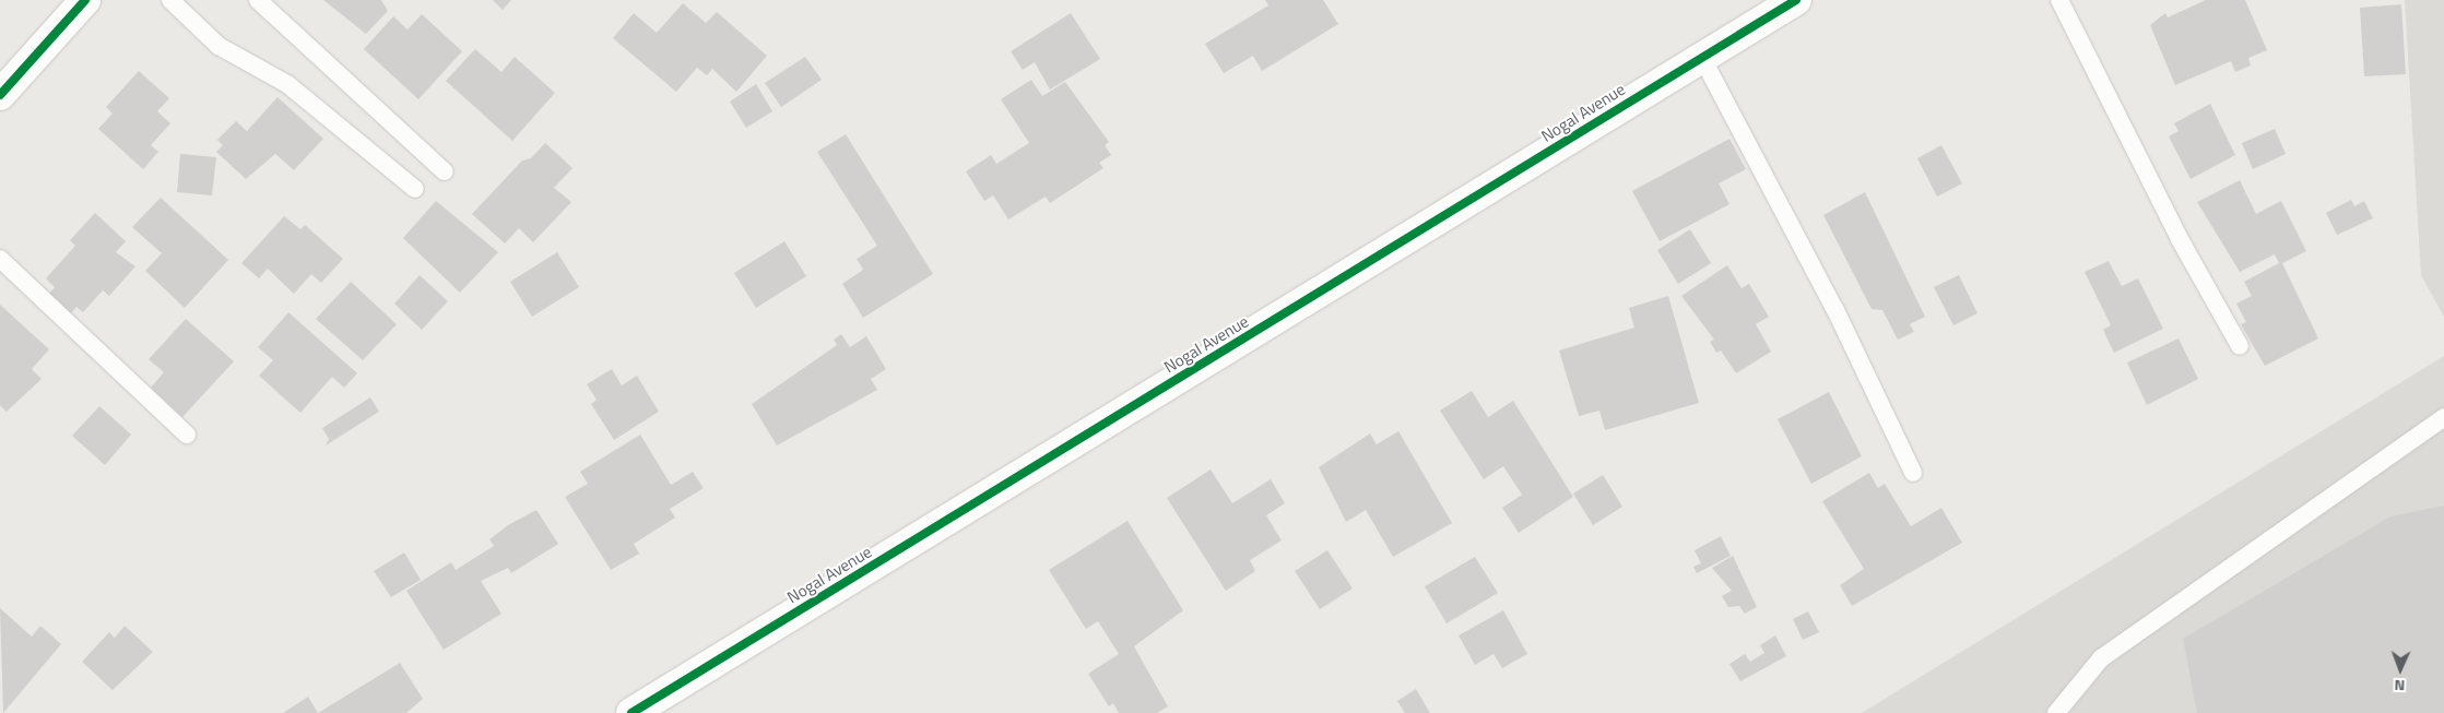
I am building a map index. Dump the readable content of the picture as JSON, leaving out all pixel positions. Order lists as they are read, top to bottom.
{
  "streets": {
    "street": ["Nogal Avenue"]
  },
  "north": "bottom"
}
